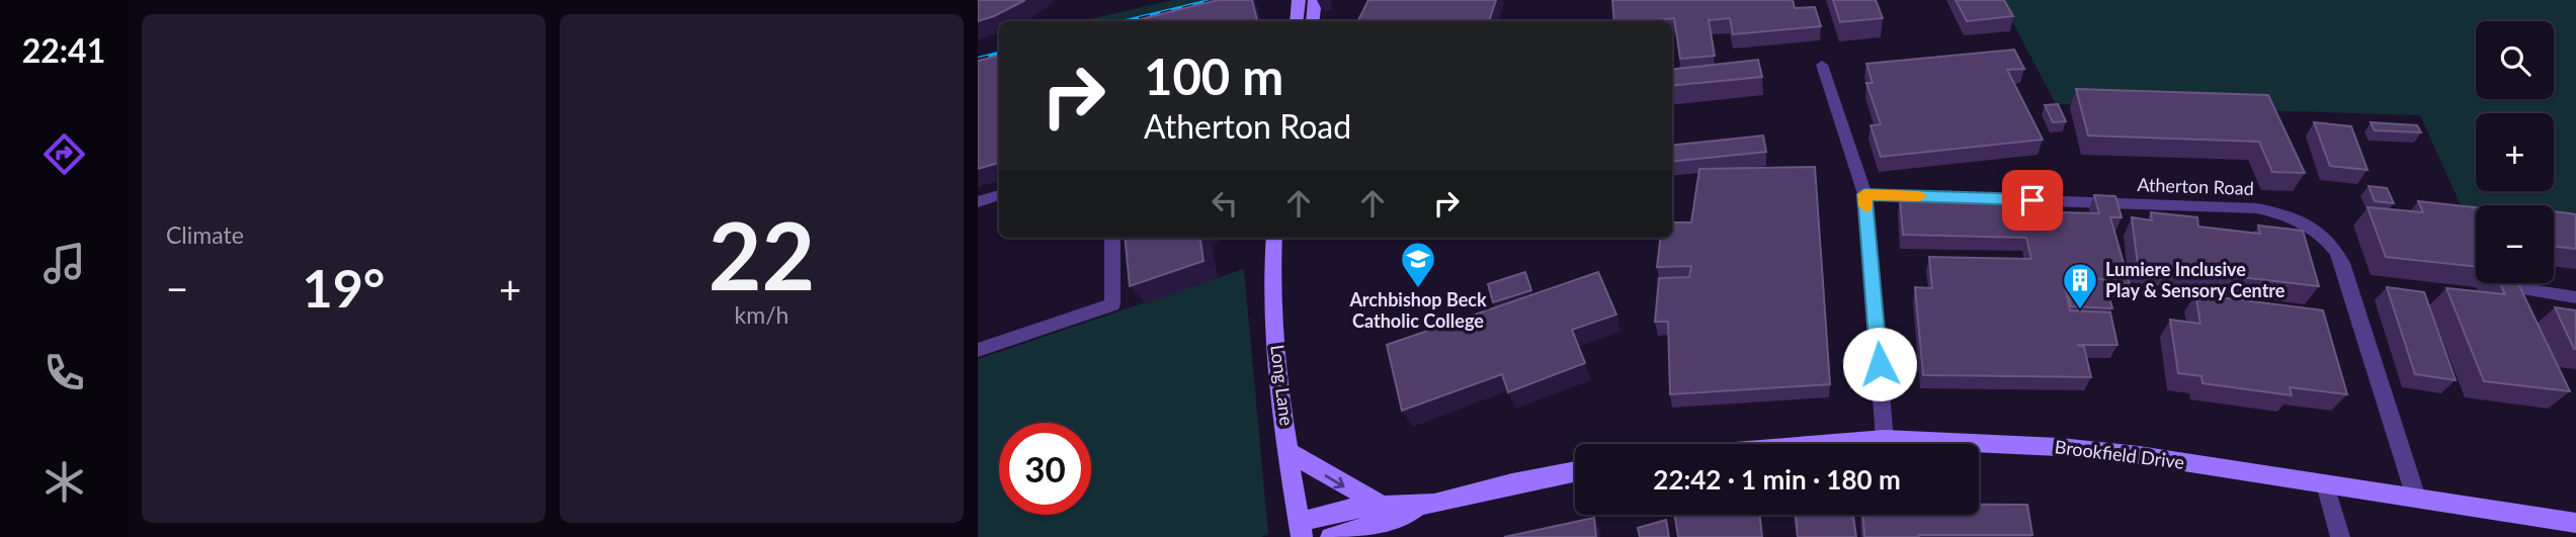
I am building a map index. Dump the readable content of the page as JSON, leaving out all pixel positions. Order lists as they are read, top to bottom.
{
  "streets": {
    "street": ["Atherton Road", "Long Lane", "Brookfield Drive"]
  },
  "crossings": [
    ["Atherton Road", "Brookfield Drive"]
  ],
  "places": {
    "school or university": ["Archbishop Beck Catholic College"],
    "building": ["Lumiere Inclusive Play & Sensory Centre"]
  },
  "page": {
    "tabs": "22:41",
    "tile": [
      "Climate",
      ["22", "km/h"]
    ],
    "map_buttons": ["+", "−"],
    "turn": ["100 m", "Atherton Road"],
    "heat": ["−", "19°", "+"],
    "limit": "30",
    "trip": "22:42 · 1 min · 180 m"
  }
}
